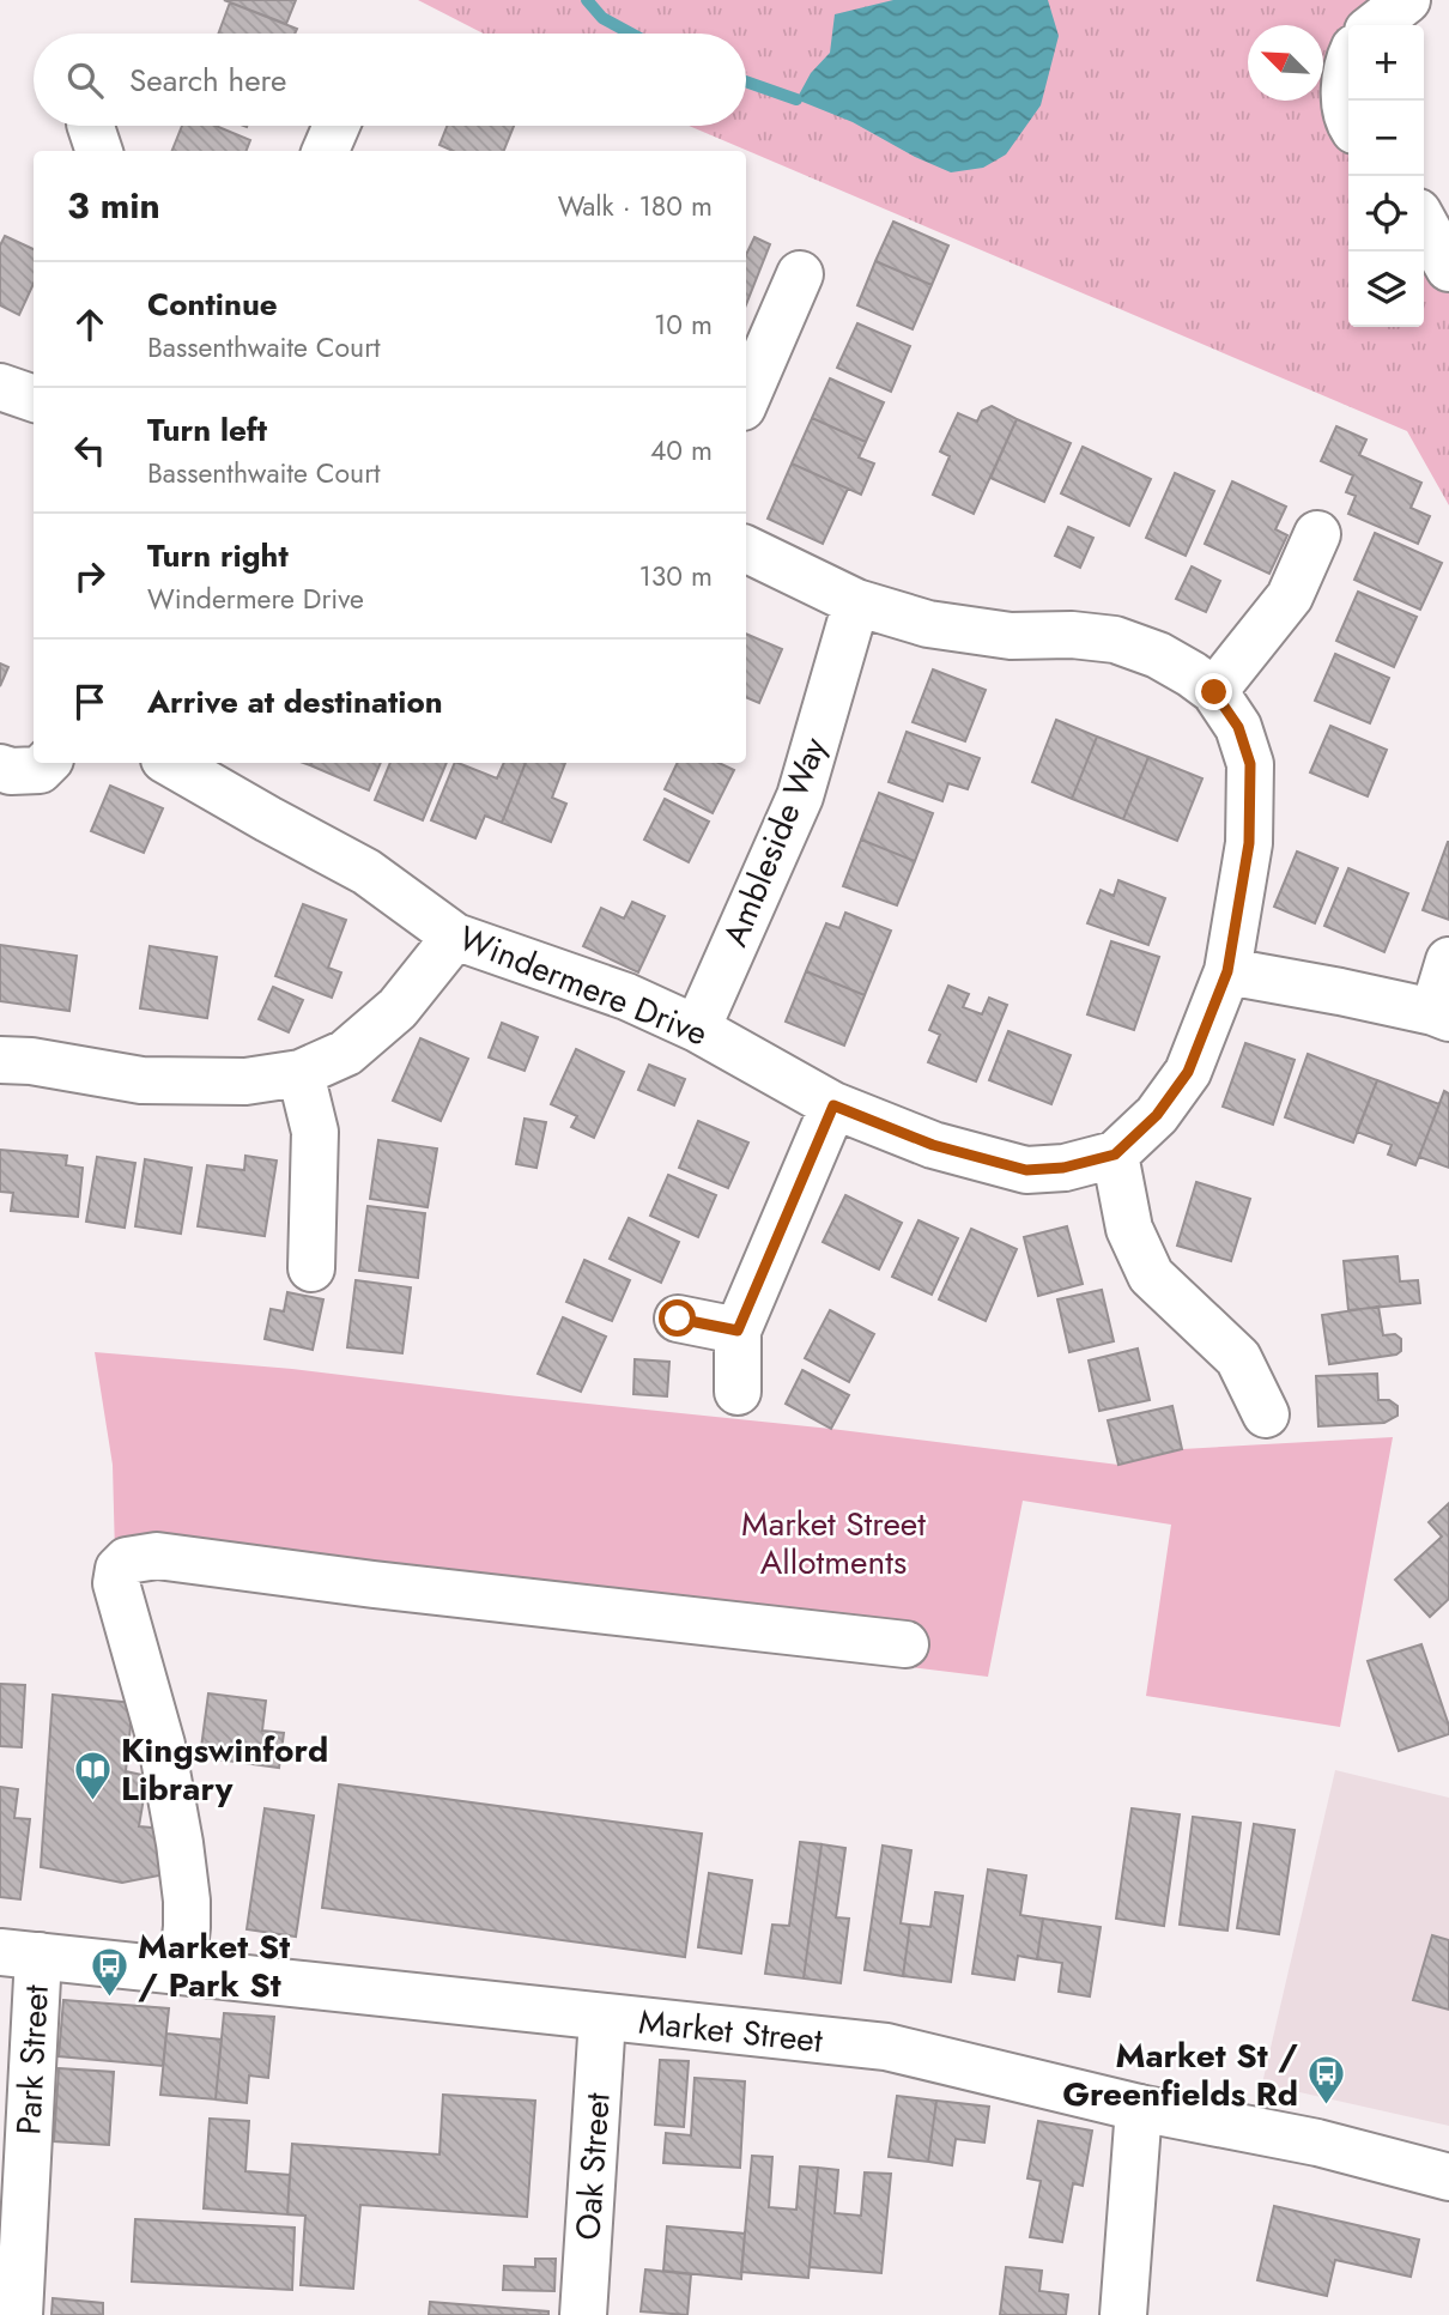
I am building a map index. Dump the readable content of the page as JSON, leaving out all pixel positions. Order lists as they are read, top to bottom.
{
  "streets": {
    "main road": [
      "Ambleside Way",
      "Windermere Drive",
      "Market Street",
      "Park Street",
      "Oak Street"
    ]
  },
  "crossings": [
    ["Ambleside Way", "Windermere Drive"],
    ["Market Street", "Park Street"],
    ["Market Street", "Oak Street"]
  ],
  "parks": ["Market Street Allotments"],
  "places": {
    "library": ["Kingswinford Library"],
    "bus stop": ["Market St / Park St", "Market St / Greenfields Rd"]
  },
  "north": "top left",
  "page": {
    "map_buttons": ["+", "−"],
    "search": "Search here",
    "heading": ["3 min", "Walk · 180 m"],
    "list": [
      ["Continue", "Bassenthwaite Court", "10 m"],
      ["Turn left", "Bassenthwaite Court", "40 m"],
      ["Turn right", "Windermere Drive", "130 m"],
      "Arrive at destination"
    ]
  }
}
